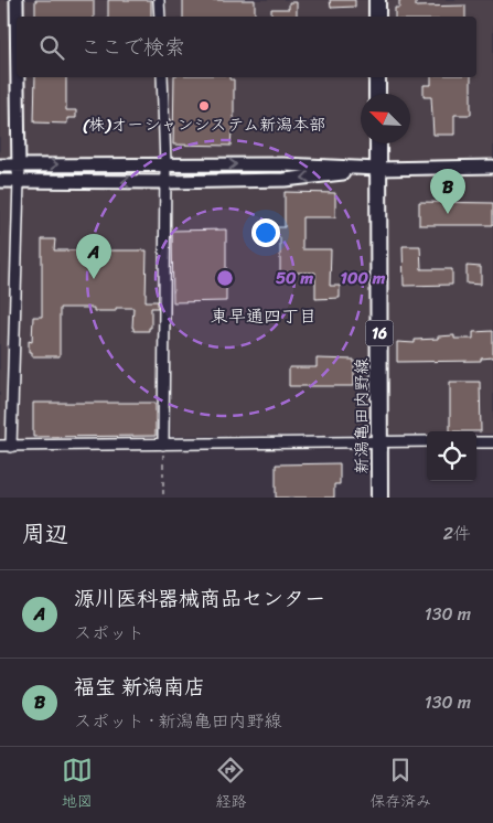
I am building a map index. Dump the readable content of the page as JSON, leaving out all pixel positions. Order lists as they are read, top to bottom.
{
  "streets": {
    "main road": ["16", "新潟亀田内野線"]
  },
  "districts": ["東早通四丁目"],
  "places": ["(株)オーシャンシステム新潟本部"],
  "north": "top left",
  "page": {
    "search": "ここで検索",
    "pins": ["B", "A"],
    "heading": ["周辺", "2件"],
    "list": [
      {
        "mark": "A",
        "name": "源川医科器械商品センター",
        "note": "スポット",
        "value": "130 m"
      },
      {
        "mark": "B",
        "name": "福宝 新潟南店",
        "note": "スポット · 新潟亀田内野線",
        "value": "130 m"
      }
    ],
    "nav": ["地図", "経路", "保存済み"]
  },
  "rings": ["50 m", "100 m"]
}
